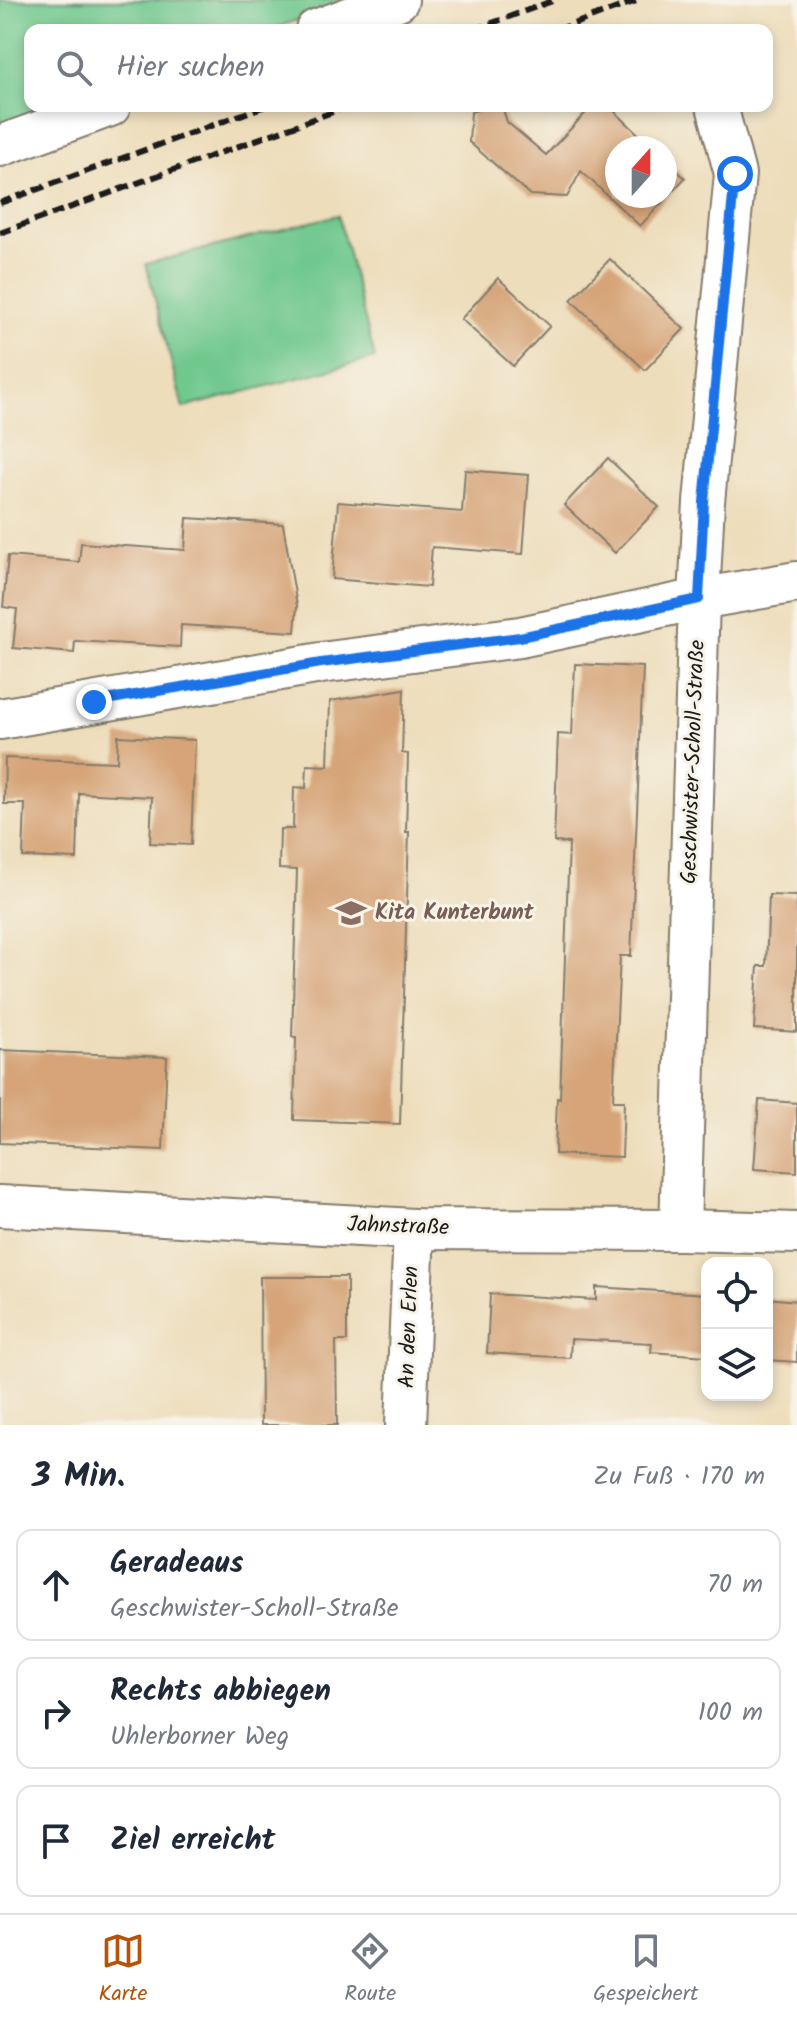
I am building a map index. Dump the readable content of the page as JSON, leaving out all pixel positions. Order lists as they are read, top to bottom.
{
  "streets": {
    "street": ["Geschwister-Scholl-Straße", "Jahnstraße", "An den Erlen"]
  },
  "crossings": [
    ["Geschwister-Scholl-Straße", "Jahnstraße"],
    ["Jahnstraße", "An den Erlen"]
  ],
  "places": {
    "school or university": ["Kita Kunterbunt"]
  },
  "north": "top",
  "page": {
    "search": "Hier suchen",
    "heading": ["3 Min.", "Zu Fuß · 170 m"],
    "list": [
      ["Geradeaus", "Geschwister-Scholl-Straße", "70 m"],
      ["Rechts abbiegen", "Uhlerborner Weg", "100 m"],
      "Ziel erreicht"
    ],
    "nav": ["Karte", "Route", "Gespeichert"]
  }
}
